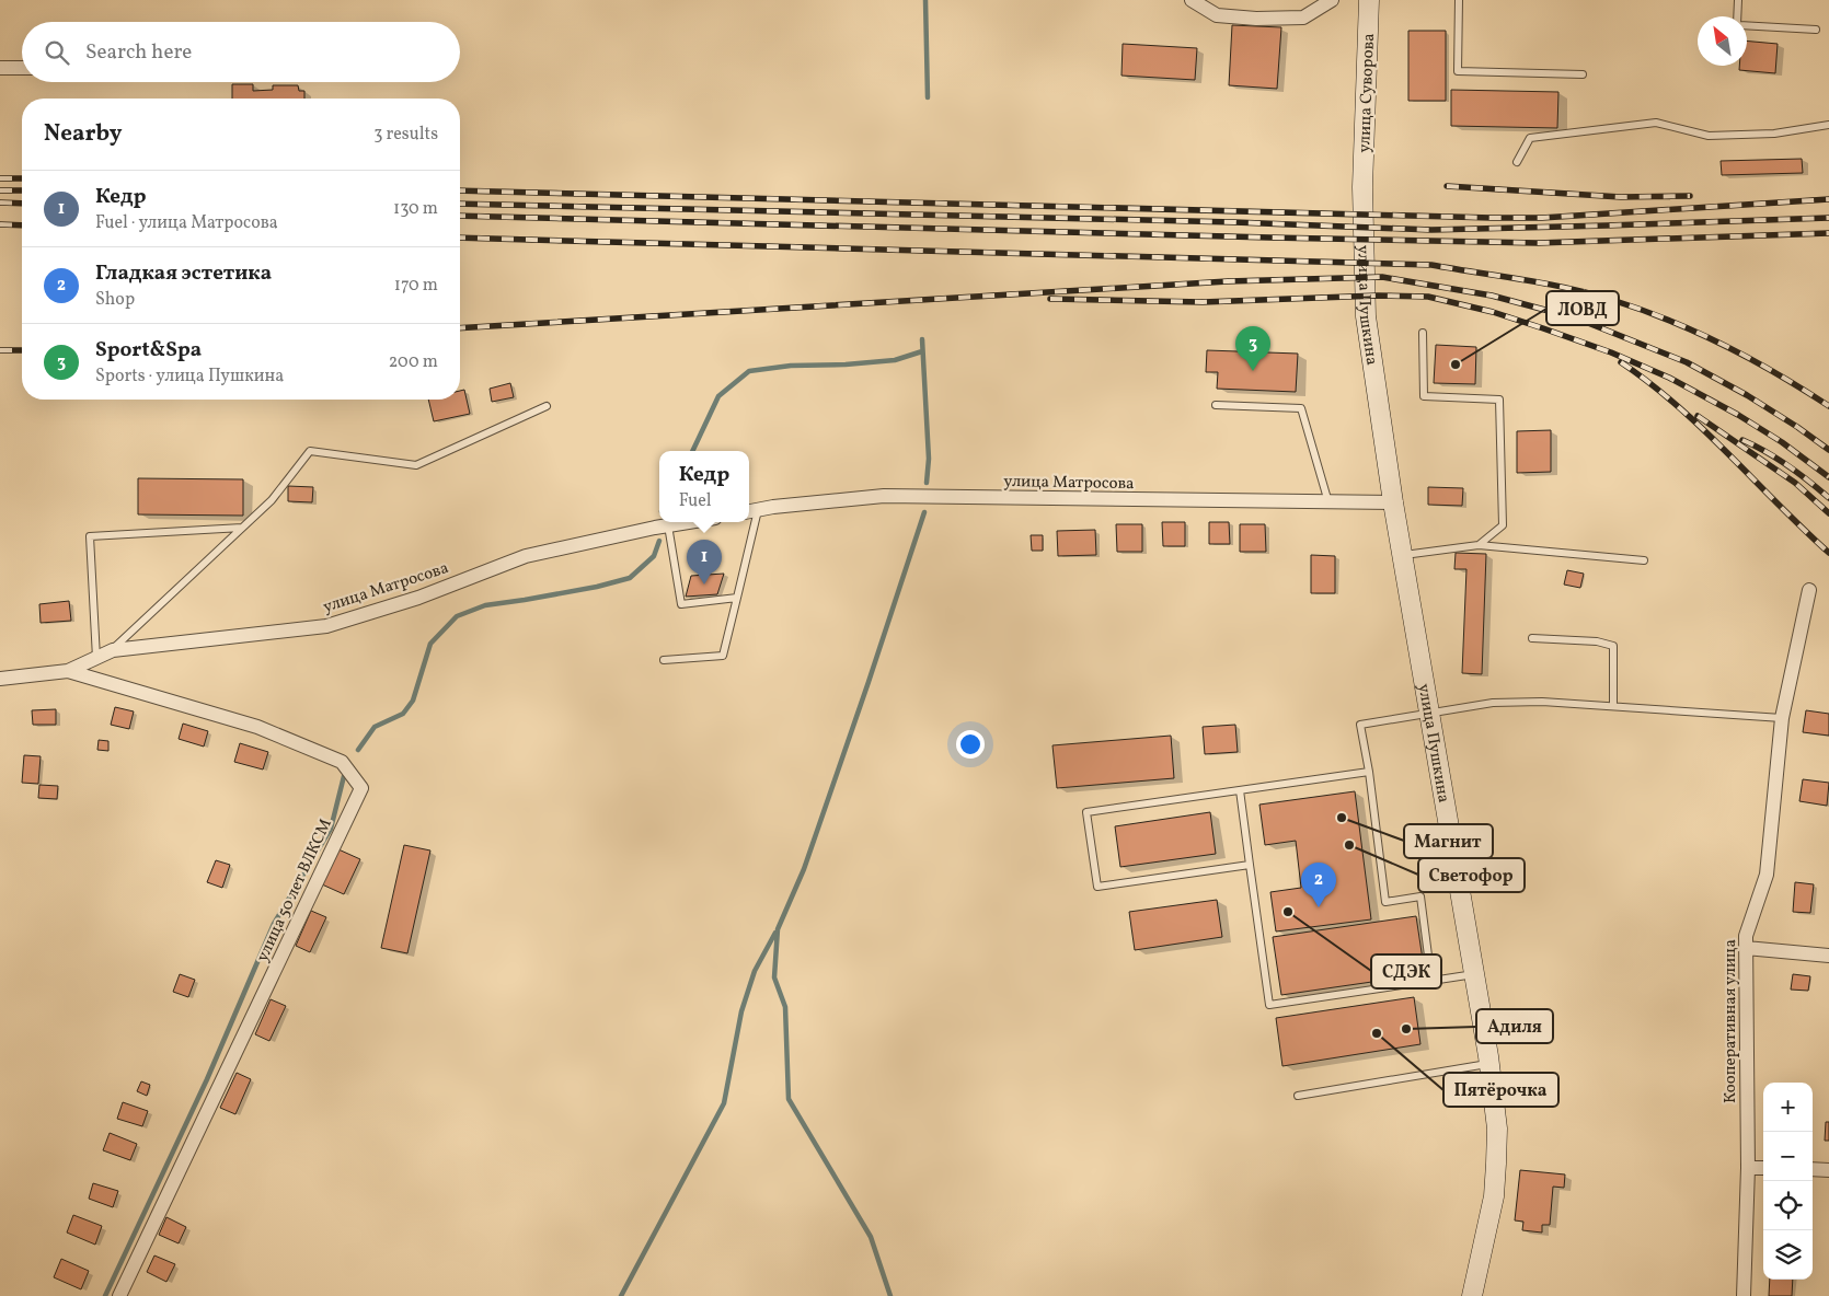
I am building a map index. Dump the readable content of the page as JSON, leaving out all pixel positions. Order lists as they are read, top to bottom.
{
  "streets": {
    "main road": ["улица Суворова", "улица Пушкина"],
    "street": ["улица Матросова", "улица 50 лет ВЛКСМ", "Кооперативная улица"]
  },
  "crossings": [
    ["улица Суворова", "улица Пушкина"],
    ["улица Пушкина", "улица Матросова"],
    ["улица Матросова", "улица 50 лет ВЛКСМ"]
  ],
  "places": [
    "ЛОВД",
    "Магнит",
    "Светофор",
    "СДЭК",
    "Адиля",
    "Пятёрочка"
  ],
  "north": "top left",
  "page": {
    "search": "Search here",
    "heading": ["Nearby", "3 results"],
    "list": [
      {
        "mark": "1",
        "name": "Кедр",
        "note": "Fuel · улица Матросова",
        "value": "130 m"
      },
      {
        "mark": "2",
        "name": "Гладкая эстетика",
        "note": "Shop",
        "value": "170 m"
      },
      {
        "mark": "3",
        "name": "Sport&Spa",
        "note": "Sports · улица Пушкина",
        "value": "200 m"
      }
    ],
    "pins": ["3", "1", "2"],
    "popup": ["Кедр", "Fuel"],
    "map_buttons": ["+", "−"]
  }
}
